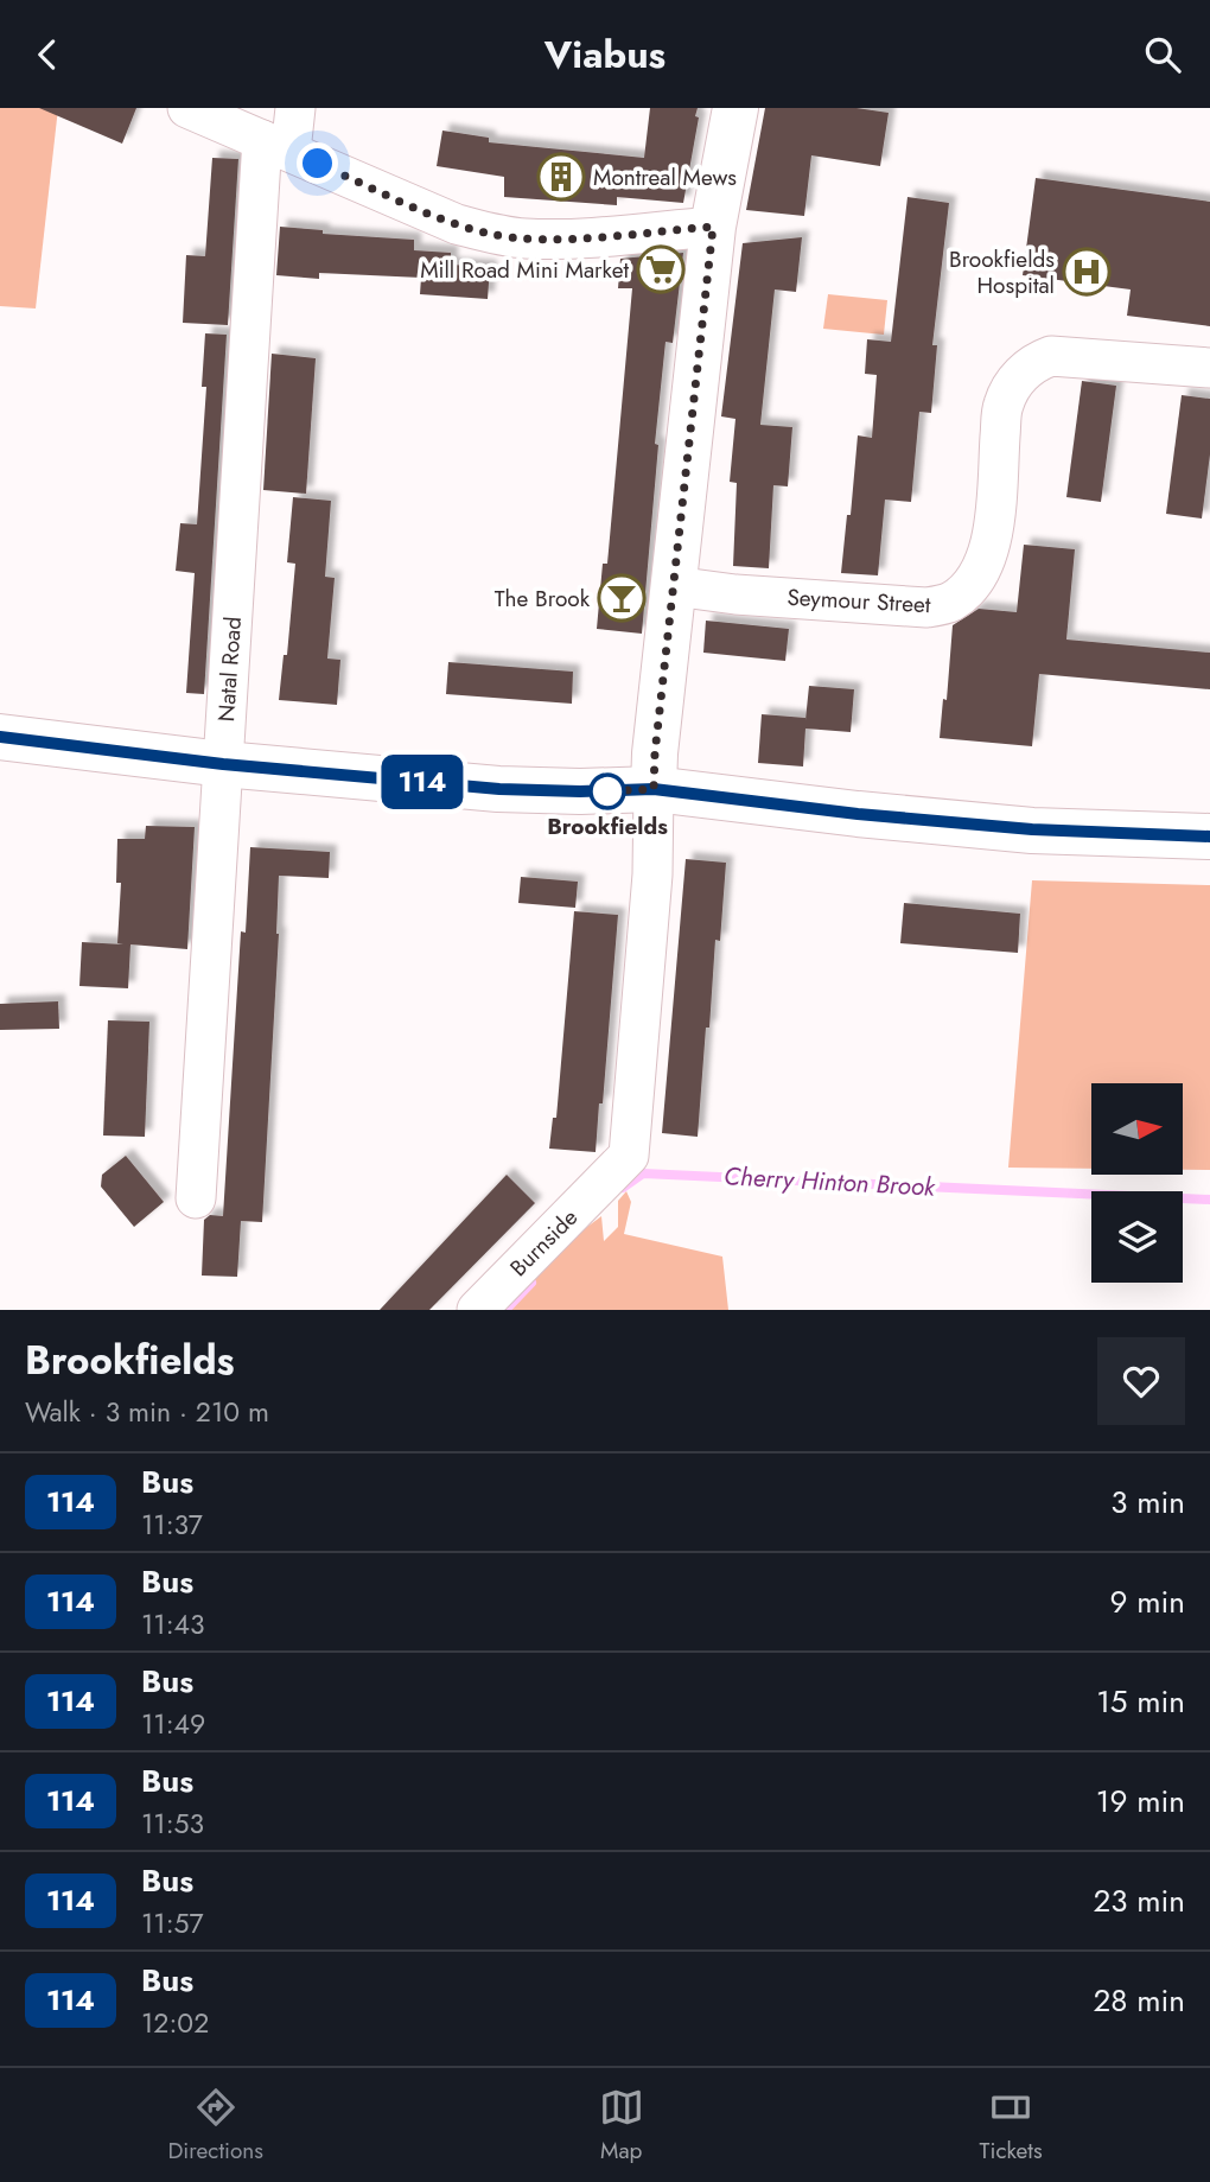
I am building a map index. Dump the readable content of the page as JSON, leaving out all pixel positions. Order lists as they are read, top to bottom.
{
  "streets": {
    "street": ["Seymour Street", "Natal Road", "Burnside"]
  },
  "water": ["Cherry Hinton Brook"],
  "places": {
    "building": ["Montreal Mews"],
    "supermarket": ["Mill Road Mini Market"],
    "hospital": ["Brookfields Hospital"],
    "bar": ["The Brook"],
    "other": ["Brookfields"]
  },
  "lines": ["bus line 114"],
  "north": "right",
  "page": {
    "header": "Viabus",
    "on_map": "114",
    "heading": ["Brookfields", "Walk · 3 min · 210 m"],
    "list": [
      {
        "mark": "114",
        "name": "Bus",
        "note": "11:37",
        "value": "3 min"
      },
      {
        "mark": "114",
        "name": "Bus",
        "note": "11:43",
        "value": "9 min"
      },
      {
        "mark": "114",
        "name": "Bus",
        "note": "11:49",
        "value": "15 min"
      },
      {
        "mark": "114",
        "name": "Bus",
        "note": "11:53",
        "value": "19 min"
      },
      {
        "mark": "114",
        "name": "Bus",
        "note": "11:57",
        "value": "23 min"
      },
      {
        "mark": "114",
        "name": "Bus",
        "note": "12:02",
        "value": "28 min"
      }
    ],
    "tabs": ["Directions", "Map", "Tickets"]
  }
}
